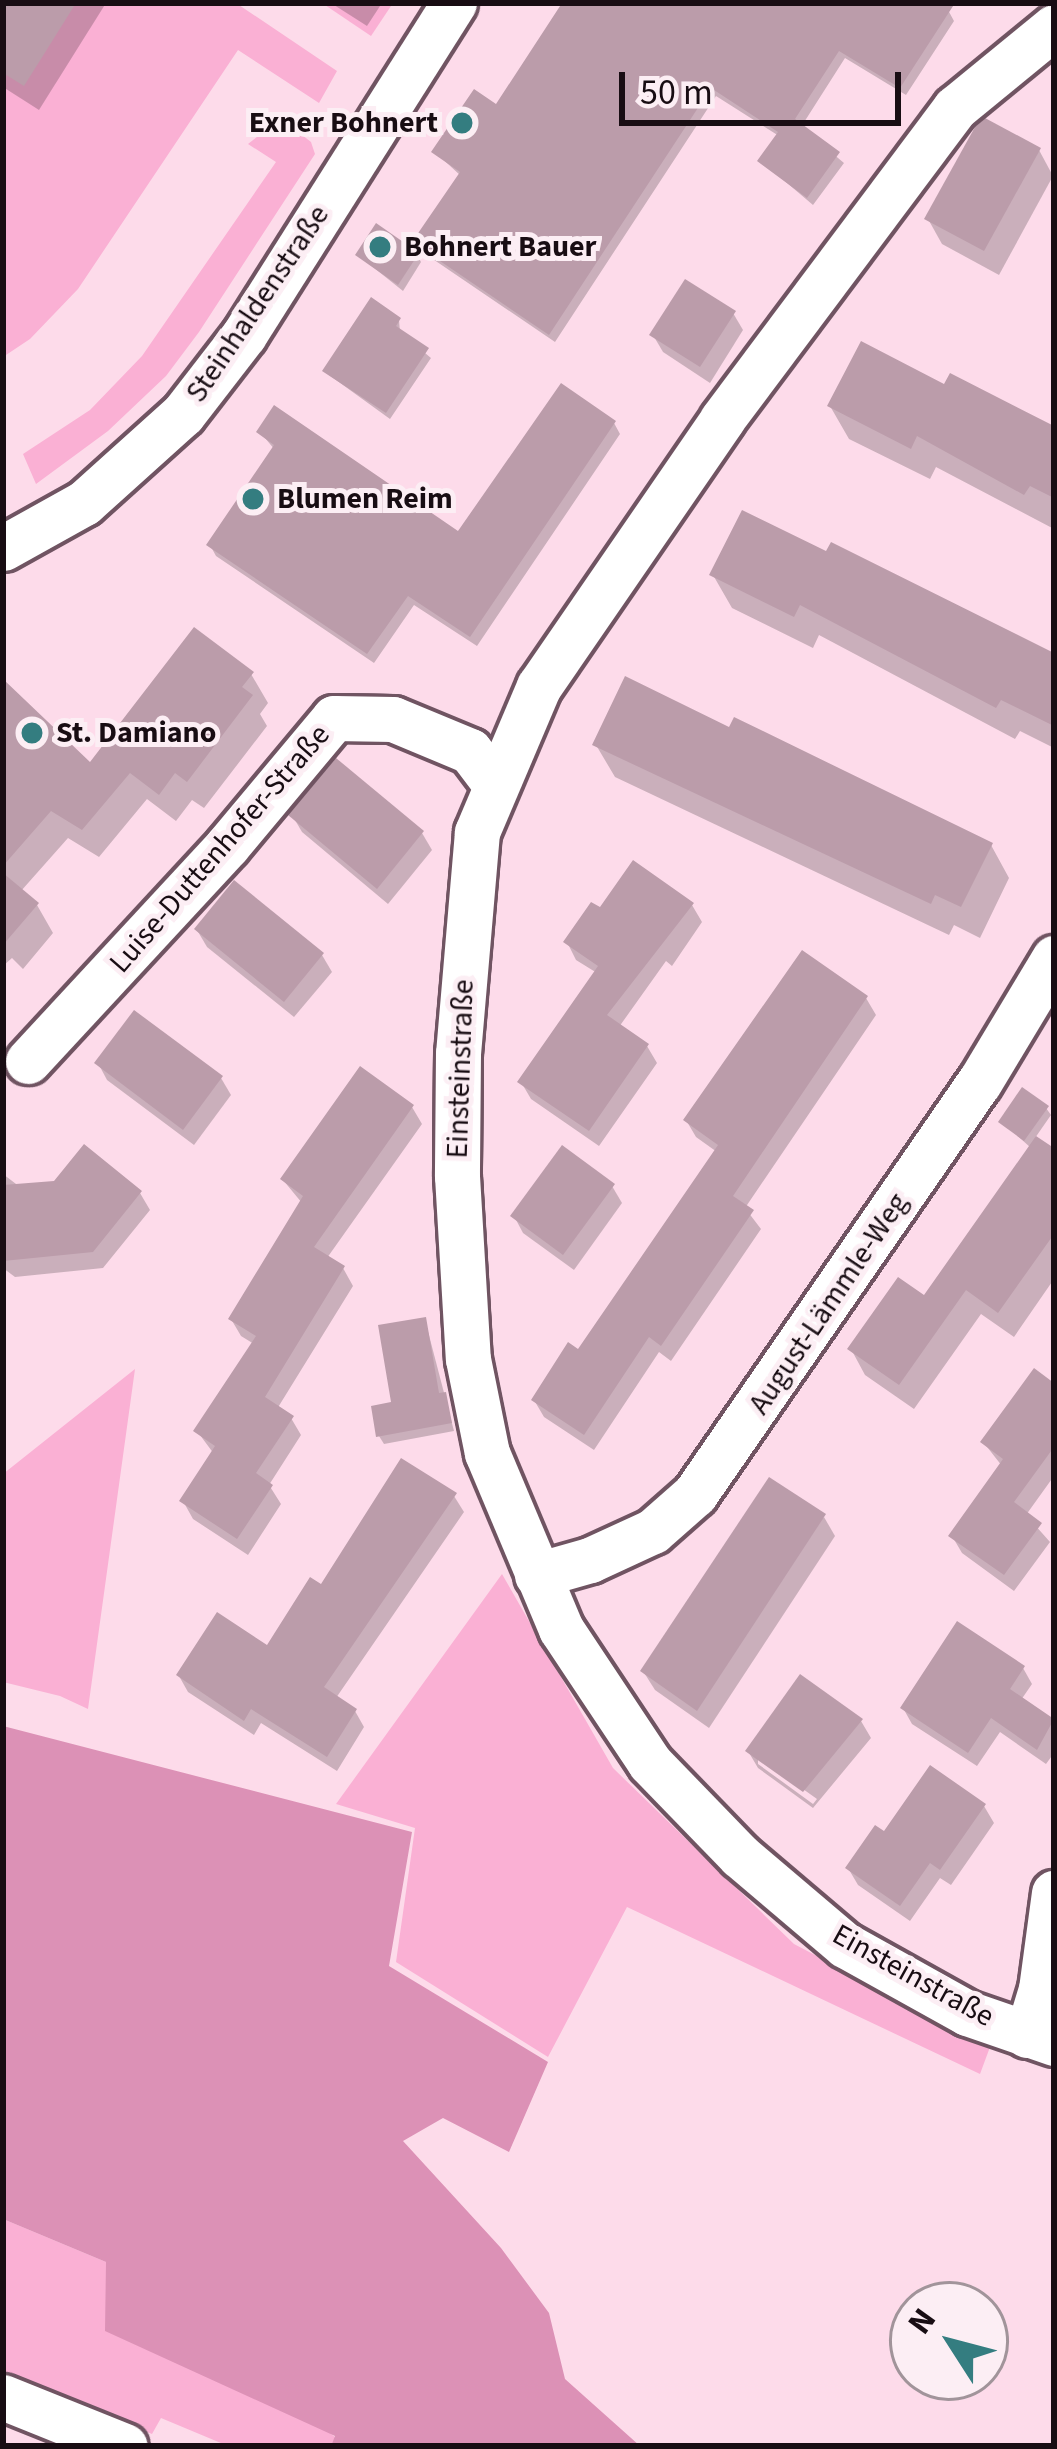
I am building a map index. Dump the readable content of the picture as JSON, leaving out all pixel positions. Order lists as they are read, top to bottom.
{
  "streets": {
    "street": [
      "Steinhaldenstraße",
      "Luise-Duttenhofer-Straße",
      "Einsteinstraße",
      "August-Lämmle-Weg"
    ]
  },
  "crossings": [
    ["Luise-Duttenhofer-Straße", "Einsteinstraße"],
    ["Einsteinstraße", "August-Lämmle-Weg"]
  ],
  "places": [
    "Exner Bohnert",
    "Bohnert Bauer",
    "Blumen Reim",
    "St. Damiano"
  ],
  "scale_bar": "50 m",
  "north": "top left"
}
